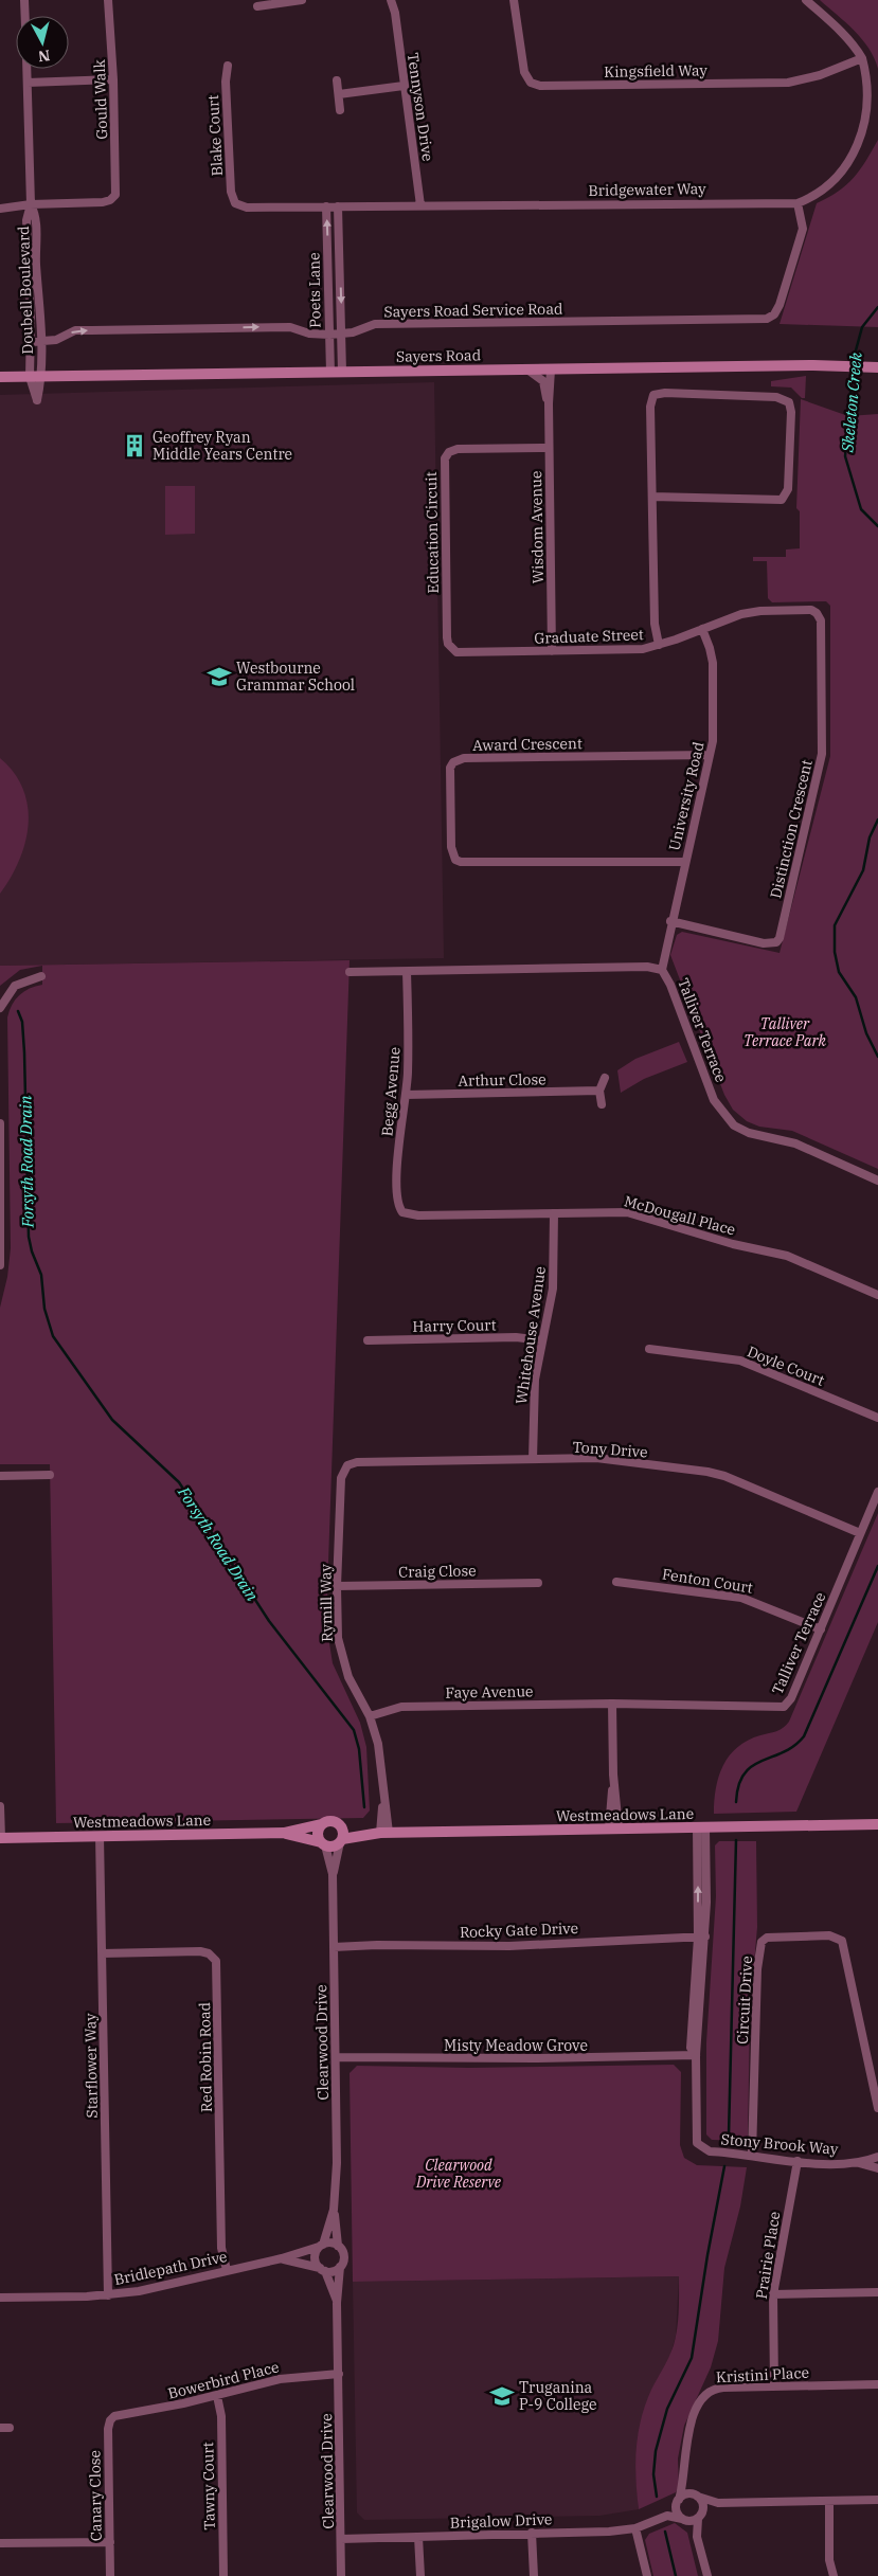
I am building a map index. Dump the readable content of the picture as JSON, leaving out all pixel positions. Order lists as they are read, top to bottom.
{
  "streets": {
    "street": [
      "Kingsfield Way",
      "Gould Walk",
      "Tennyson Drive",
      "Blake Court",
      "Bridgewater Way",
      "Doubell Boulevard",
      "Poets Lane",
      "Sayers Road Service Road",
      "Sayers Road",
      "Wisdom Avenue",
      "Education Circuit",
      "Graduate Street",
      "Award Crescent",
      "University Road",
      "Distinction Crescent",
      "Talliver Terrace",
      "Arthur Close",
      "Begg Avenue",
      "McDougall Place",
      "Harry Court",
      "Whitehouse Avenue",
      "Doyle Court",
      "Tony Drive",
      "Craig Close",
      "Fenton Court",
      "Rymill Way",
      "Faye Avenue",
      "Westmeadows Lane",
      "Rocky Gate Drive",
      "Circuit Drive",
      "Clearwood Drive",
      "Misty Meadow Grove",
      "Red Robin Road",
      "Starflower Way",
      "Stony Brook Way",
      "Prairie Place",
      "Bridlepath Drive",
      "Kristini Place",
      "Bowerbird Place",
      "Tawny Court",
      "Canary Close",
      "Brigalow Drive"
    ]
  },
  "crossings": [
    ["Kingsfield Way", "Bridgewater Way"],
    ["Gould Walk", "Doubell Boulevard"],
    ["Tennyson Drive", "Bridgewater Way"],
    ["Blake Court", "Bridgewater Way"],
    ["Bridgewater Way", "Poets Lane"],
    ["Bridgewater Way", "Sayers Road Service Road"],
    ["Doubell Boulevard", "Sayers Road Service Road"],
    ["Doubell Boulevard", "Sayers Road"],
    ["Poets Lane", "Sayers Road Service Road"],
    ["Poets Lane", "Sayers Road"],
    ["Sayers Road", "Wisdom Avenue"],
    ["Wisdom Avenue", "Education Circuit"],
    ["Wisdom Avenue", "Graduate Street"],
    ["Education Circuit", "Graduate Street"],
    ["Graduate Street", "University Road"],
    ["Graduate Street", "Distinction Crescent"],
    ["Award Crescent", "University Road"],
    ["University Road", "Distinction Crescent"],
    ["University Road", "Talliver Terrace"],
    ["Talliver Terrace", "Begg Avenue"],
    ["Talliver Terrace", "Tony Drive"],
    ["Talliver Terrace", "Fenton Court"],
    ["Talliver Terrace", "Faye Avenue"],
    ["Arthur Close", "Begg Avenue"],
    ["Begg Avenue", "McDougall Place"],
    ["McDougall Place", "Whitehouse Avenue"],
    ["Harry Court", "Whitehouse Avenue"],
    ["Whitehouse Avenue", "Tony Drive"],
    ["Tony Drive", "Rymill Way"],
    ["Craig Close", "Rymill Way"],
    ["Rymill Way", "Faye Avenue"],
    ["Rymill Way", "Westmeadows Lane"],
    ["Westmeadows Lane", "Clearwood Drive"],
    ["Westmeadows Lane", "Starflower Way"],
    ["Westmeadows Lane", "Stony Brook Way"],
    ["Rocky Gate Drive", "Clearwood Drive"],
    ["Rocky Gate Drive", "Stony Brook Way"],
    ["Circuit Drive", "Stony Brook Way"],
    ["Clearwood Drive", "Misty Meadow Grove"],
    ["Clearwood Drive", "Bridlepath Drive"],
    ["Clearwood Drive", "Bowerbird Place"],
    ["Clearwood Drive", "Brigalow Drive"],
    ["Misty Meadow Grove", "Stony Brook Way"],
    ["Red Robin Road", "Starflower Way"],
    ["Red Robin Road", "Bridlepath Drive"],
    ["Starflower Way", "Bridlepath Drive"],
    ["Stony Brook Way", "Prairie Place"],
    ["Prairie Place", "Kristini Place"],
    ["Kristini Place", "Brigalow Drive"],
    ["Bowerbird Place", "Tawny Court"],
    ["Bowerbird Place", "Canary Close"]
  ],
  "water": ["Skeleton Creek", "Forsyth Road Drain"],
  "parks": ["Talliver Terrace Park", "Clearwood Drive Reserve"],
  "places": {
    "building": ["Geoffrey Ryan Middle Years Centre"],
    "school or university": ["Westbourne Grammar School", "Truganina P-9 College"]
  },
  "north": "bottom"
}
